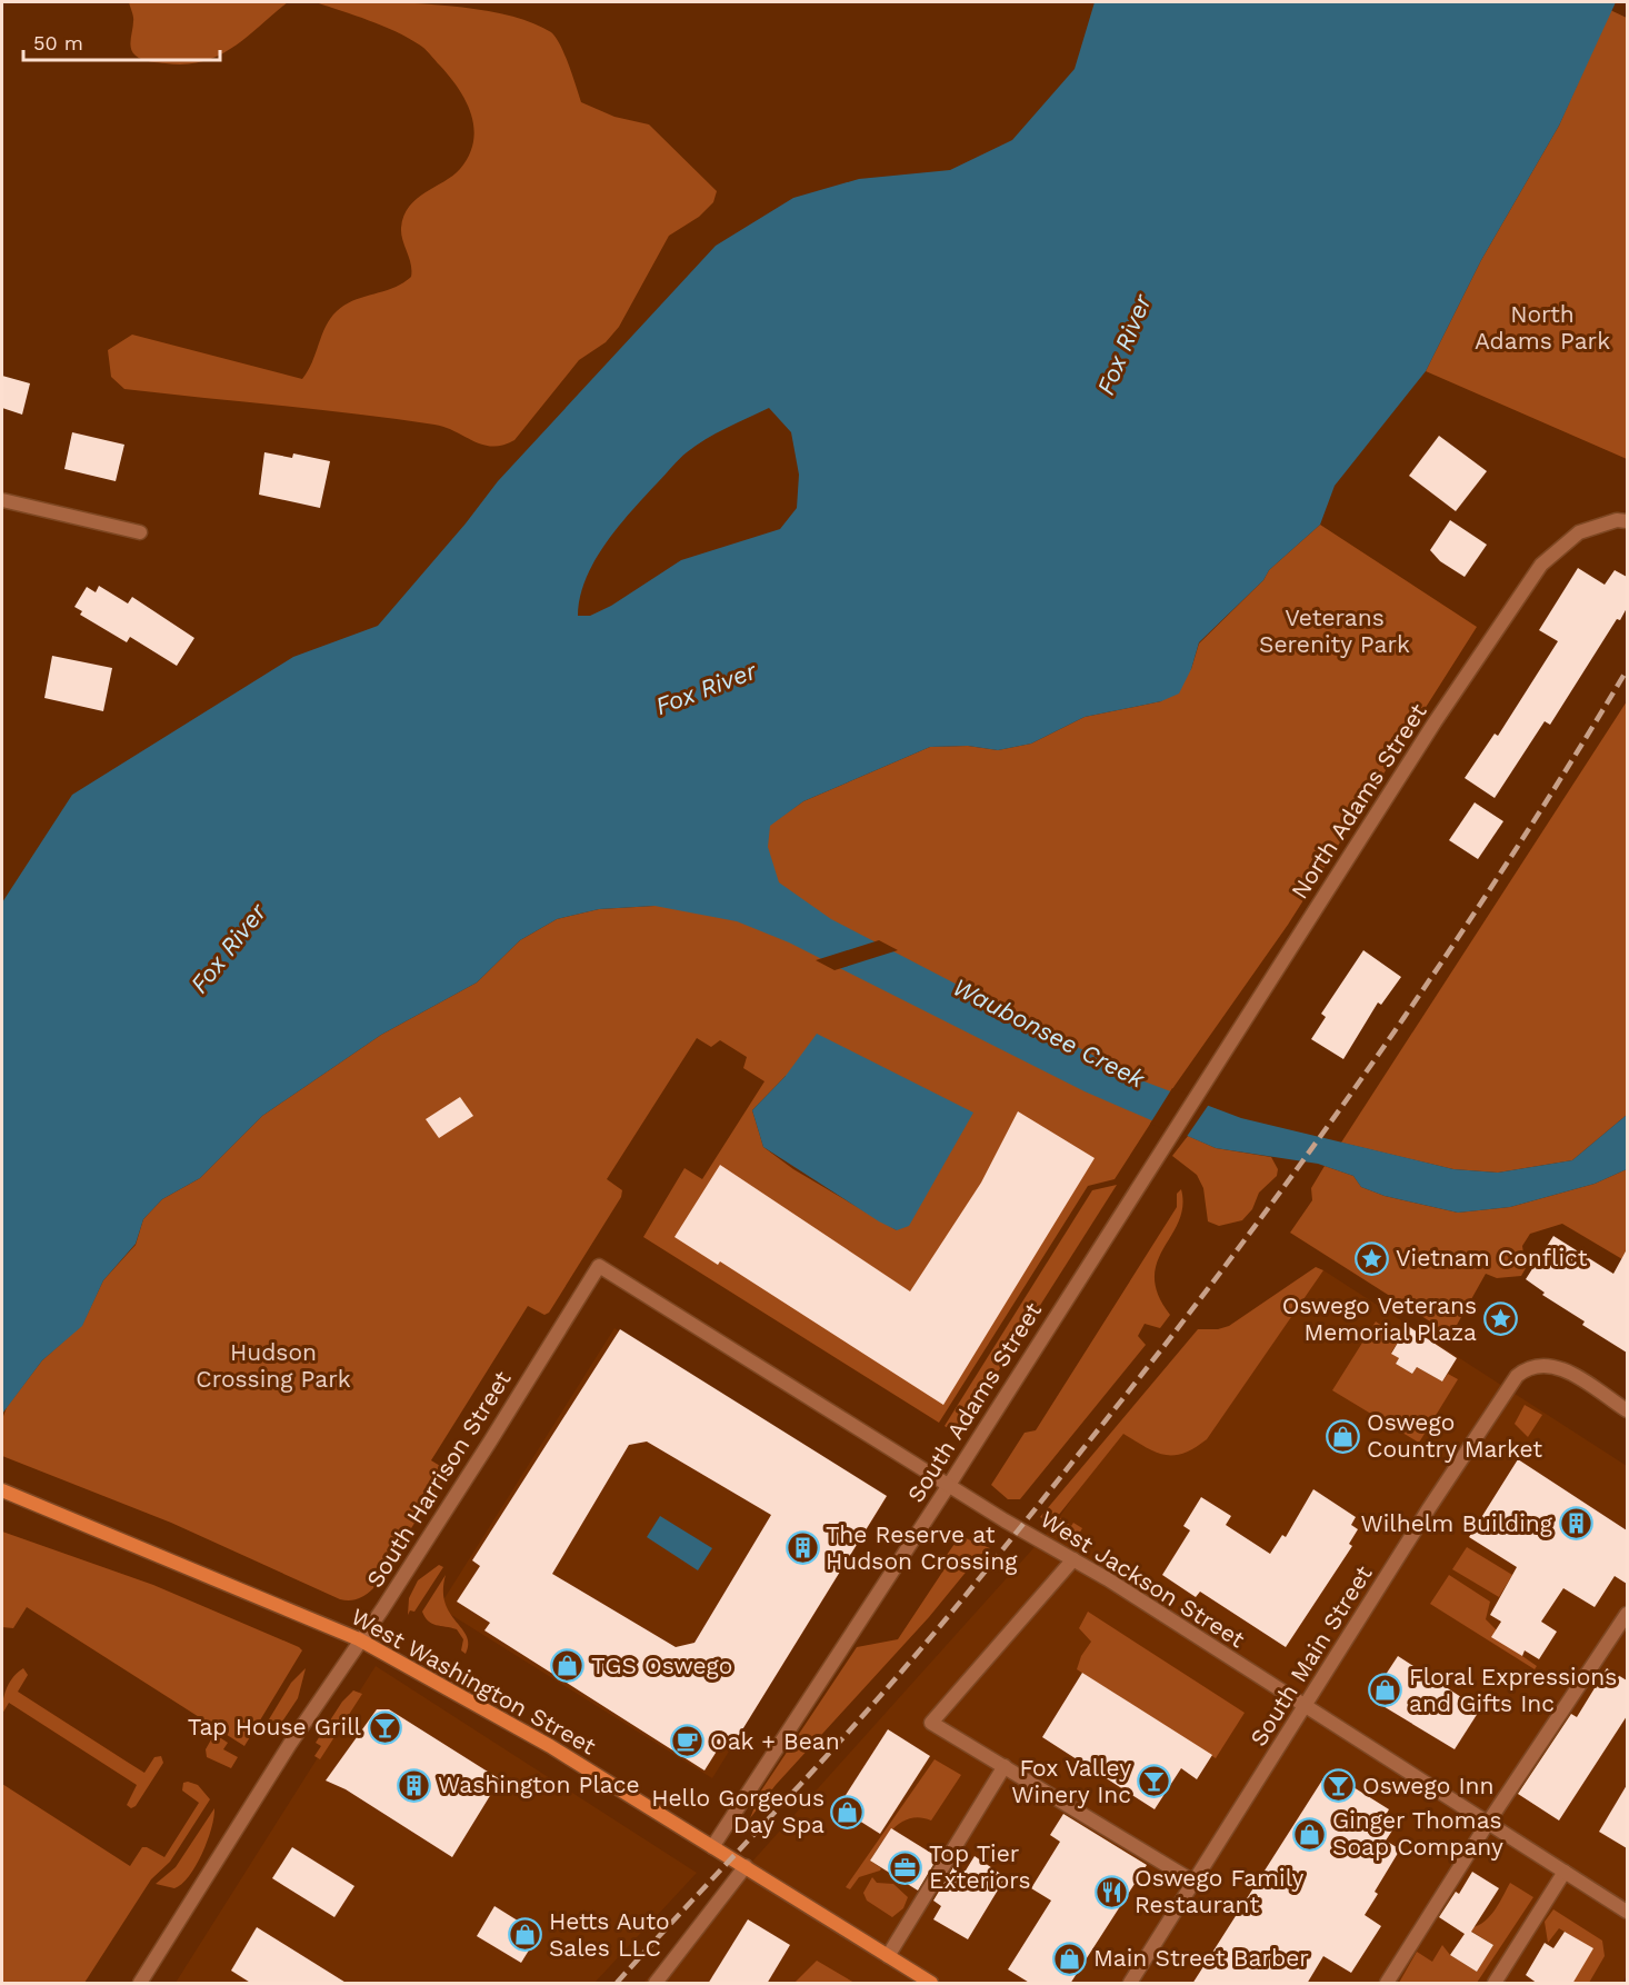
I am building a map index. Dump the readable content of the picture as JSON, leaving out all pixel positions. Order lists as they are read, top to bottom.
{
  "streets": {
    "main road": ["West Washington Street"],
    "street": [
      "North Adams Street",
      "South Adams Street",
      "South Harrison Street",
      "West Jackson Street",
      "South Main Street"
    ]
  },
  "crossings": [
    ["North Adams Street", "South Adams Street"],
    ["South Adams Street", "West Jackson Street"],
    ["South Adams Street", "West Washington Street"],
    ["South Harrison Street", "West Jackson Street"],
    ["South Harrison Street", "West Washington Street"],
    ["West Jackson Street", "South Main Street"]
  ],
  "water": ["Fox River", "Waubonsee Creek"],
  "parks": ["North Adams Park", "Veterans Serenity Park", "Hudson Crossing Park"],
  "places": {
    "place": ["Vietnam Conflict", "Oswego Veterans Memorial Plaza"],
    "shop": [
      "Oswego Country Market",
      "TGS Oswego",
      "Floral Expressions and Gifts Inc",
      "Hello Gorgeous Day Spa",
      "Ginger Thomas Soap Company",
      "Hetts Auto Sales LLC",
      "Main Street Barber"
    ],
    "building": ["Wilhelm Building", "The Reserve at Hudson Crossing", "Washington Place"],
    "bar": ["Tap House Grill", "Fox Valley Winery Inc", "Oswego Inn"],
    "cafe": ["Oak + Bean"],
    "office": ["Top Tier Exteriors"],
    "restaurant": ["Oswego Family Restaurant"]
  },
  "scale_bar": "50 m"
}
